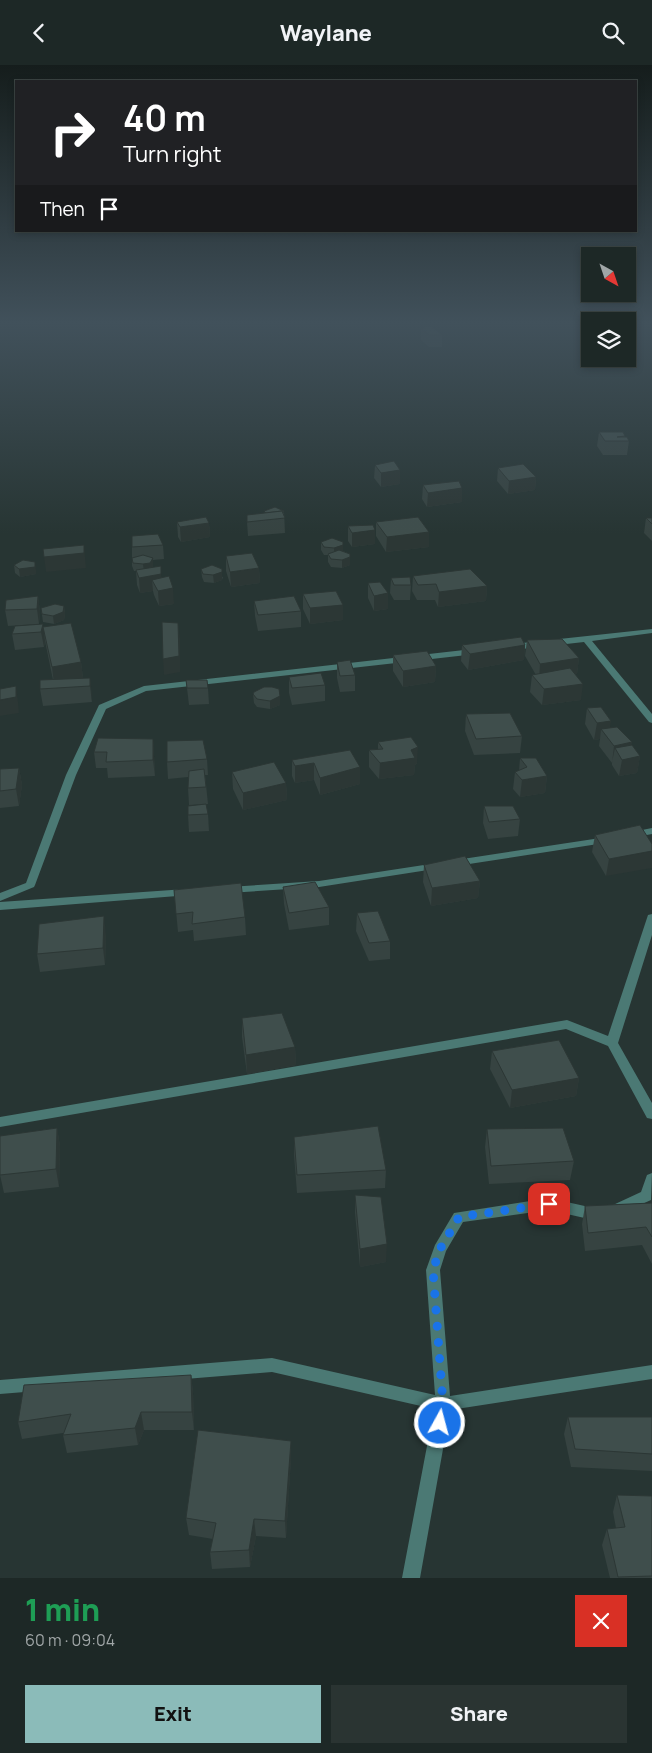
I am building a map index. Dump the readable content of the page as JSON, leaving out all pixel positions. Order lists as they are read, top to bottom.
{
  "north": "bottom right",
  "page": {
    "header": "Waylane",
    "turn": ["40 m", "Turn right"],
    "then": "Then",
    "heading": ["1 min", "60 m · 09:04"],
    "buttons": ["Exit", "Share"]
  }
}
